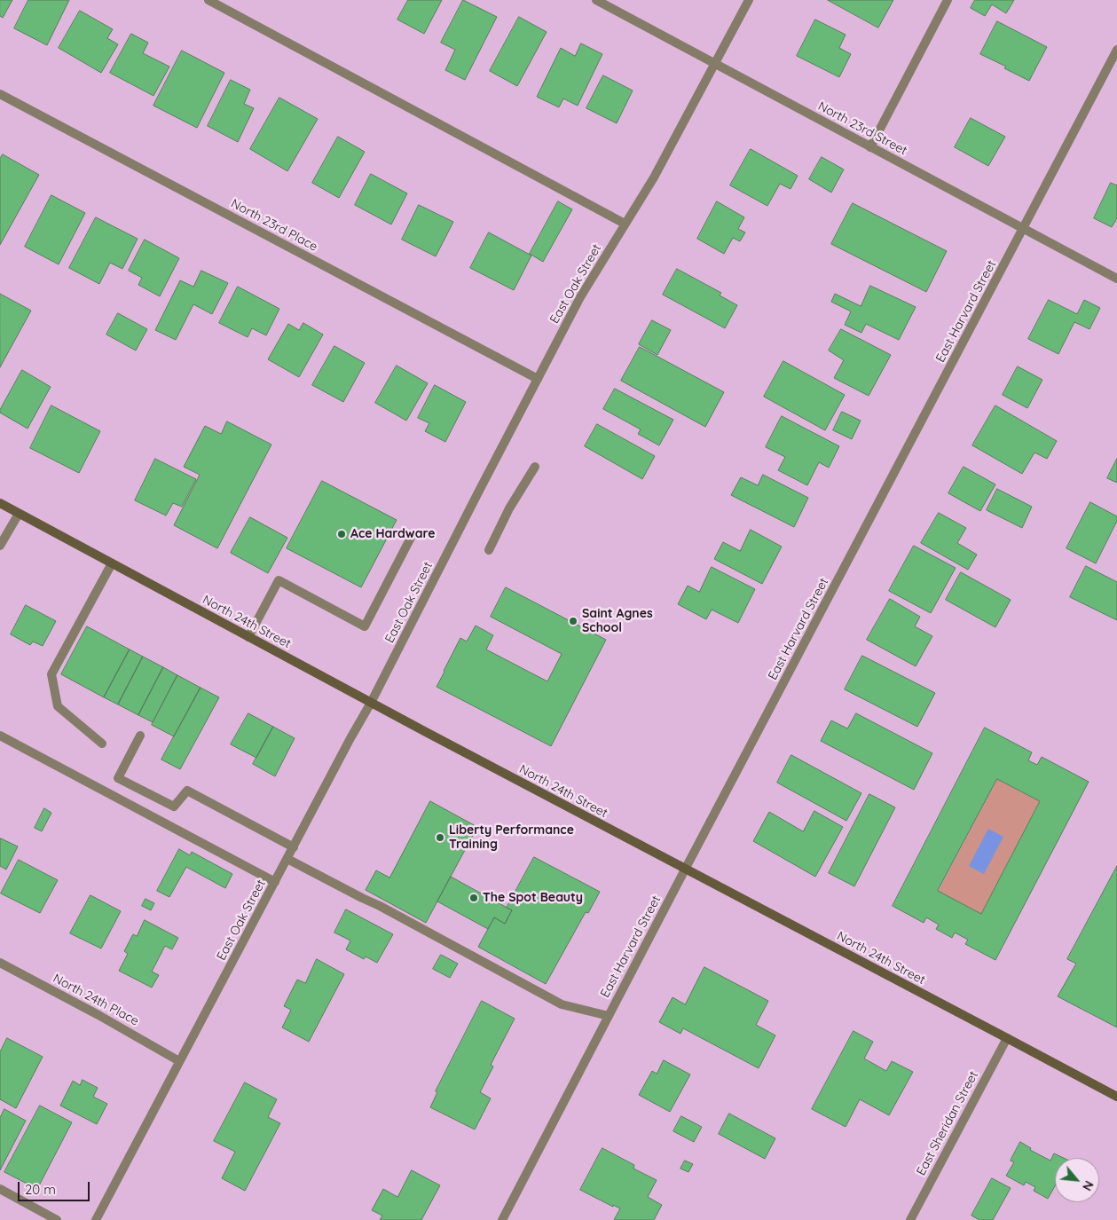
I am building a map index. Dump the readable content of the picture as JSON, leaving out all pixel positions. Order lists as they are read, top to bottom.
{
  "streets": {
    "main road": ["North 24th Street"],
    "street": [
      "North 23rd Street",
      "North 23rd Place",
      "East Oak Street",
      "East Harvard Street",
      "North 24th Place",
      "East Sheridan Street"
    ]
  },
  "crossings": [
    ["North 23rd Street", "East Oak Street"],
    ["North 23rd Street", "East Harvard Street"],
    ["North 23rd Place", "East Oak Street"],
    ["East Oak Street", "North 24th Street"],
    ["East Oak Street", "North 24th Place"],
    ["East Harvard Street", "North 24th Street"],
    ["North 24th Street", "East Sheridan Street"]
  ],
  "places": [
    "Ace Hardware",
    "Saint Agnes School",
    "Liberty Performance Training",
    "The Spot Beauty"
  ],
  "scale_bar": "20 m",
  "north": "bottom right"
}
